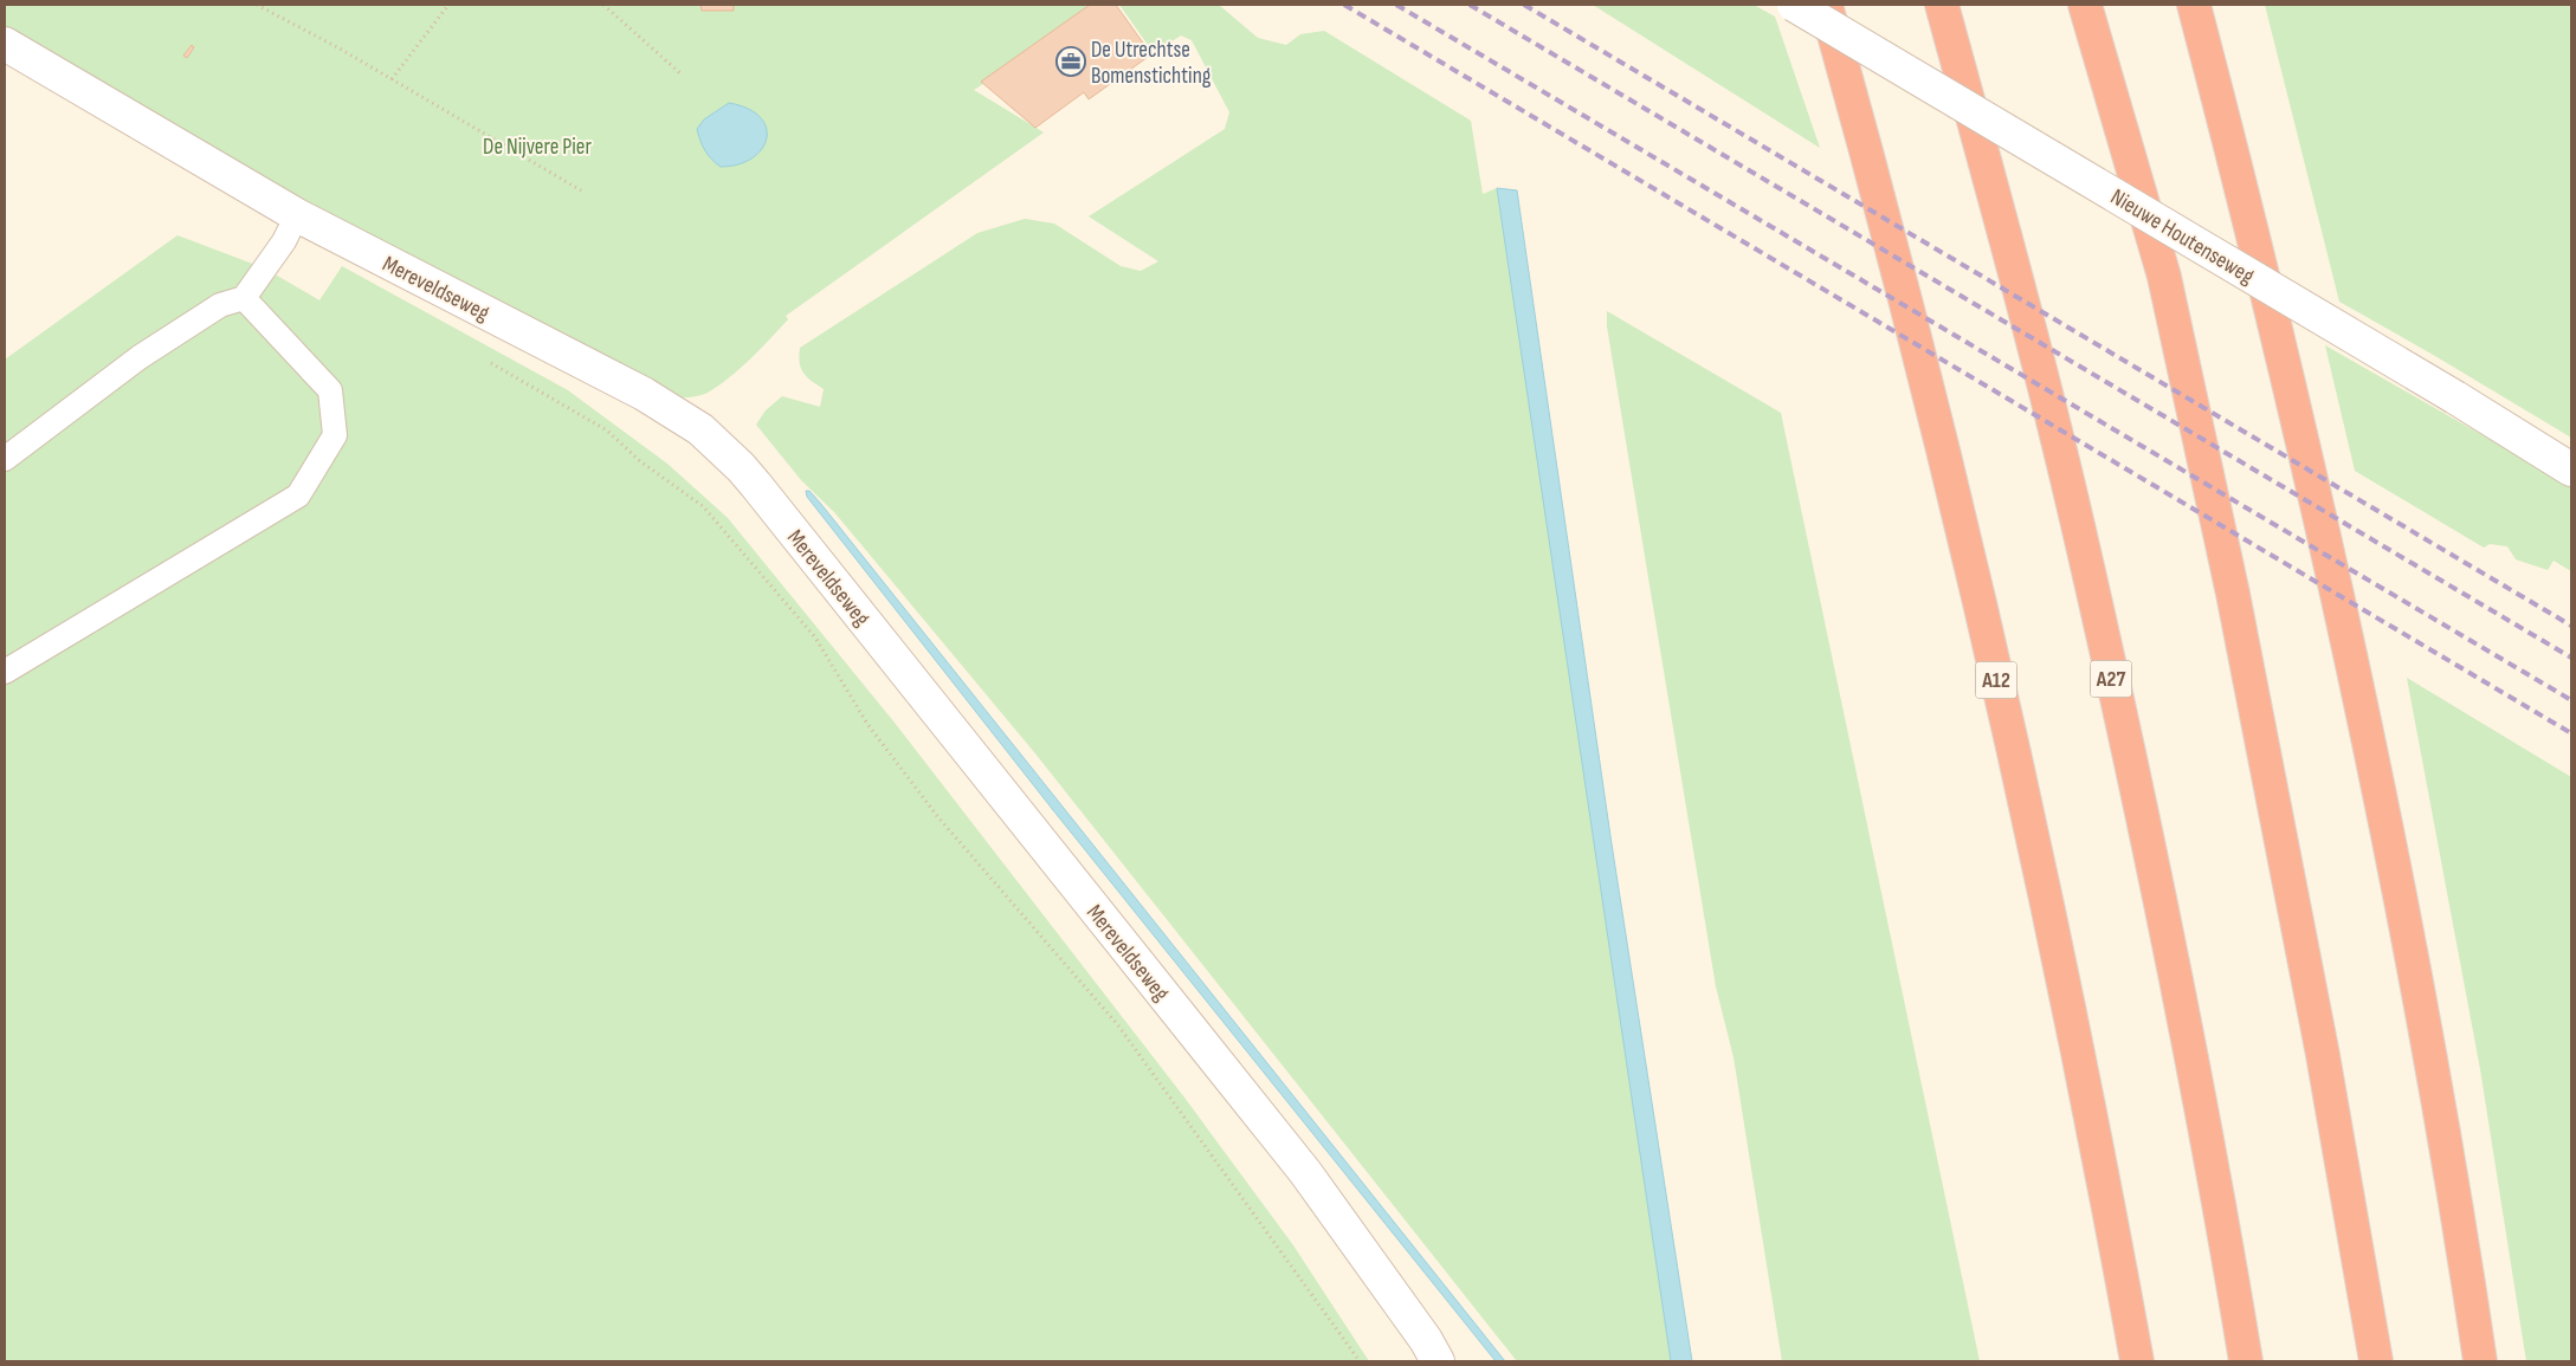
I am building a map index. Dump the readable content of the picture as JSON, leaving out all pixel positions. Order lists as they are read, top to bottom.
{
  "streets": {
    "highway": ["A27", "A12"],
    "street": ["Nieuwe Houtenseweg", "Mereveldseweg"]
  },
  "parks": ["De Nijvere Pier"],
  "places": {
    "office": ["De Utrechtse Bomenstichting"]
  }
}
